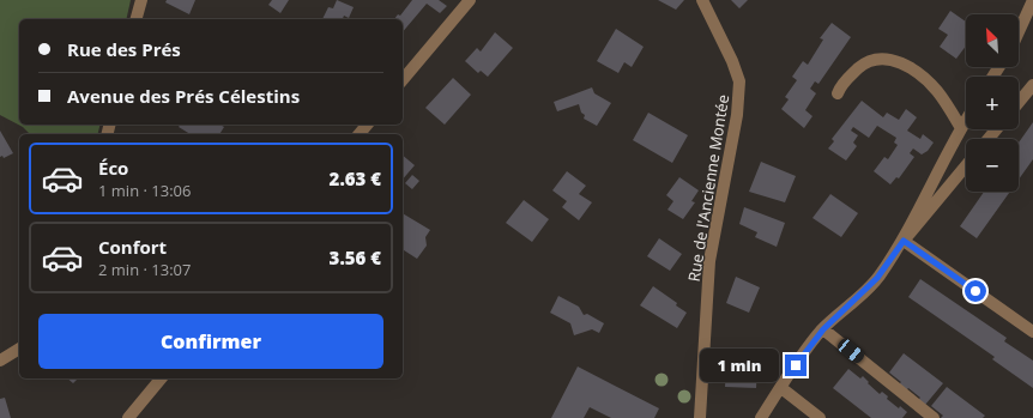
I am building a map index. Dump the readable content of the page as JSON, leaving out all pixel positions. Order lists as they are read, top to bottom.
{
  "streets": {
    "street": ["Rue de l'Ancienne Montée"]
  },
  "north": "top left",
  "page": {
    "map_buttons": ["+", "−"],
    "banner": ["Rue des Prés", "Avenue des Prés Célestins"],
    "list": [
      {
        "name": "Éco",
        "note": "1 min · 13:06",
        "value": "2.63 €"
      },
      {
        "name": "Confort",
        "note": "2 min · 13:07",
        "value": "3.56 €"
      }
    ],
    "buttons": "Confirmer",
    "bubble": "1 min"
  }
}
